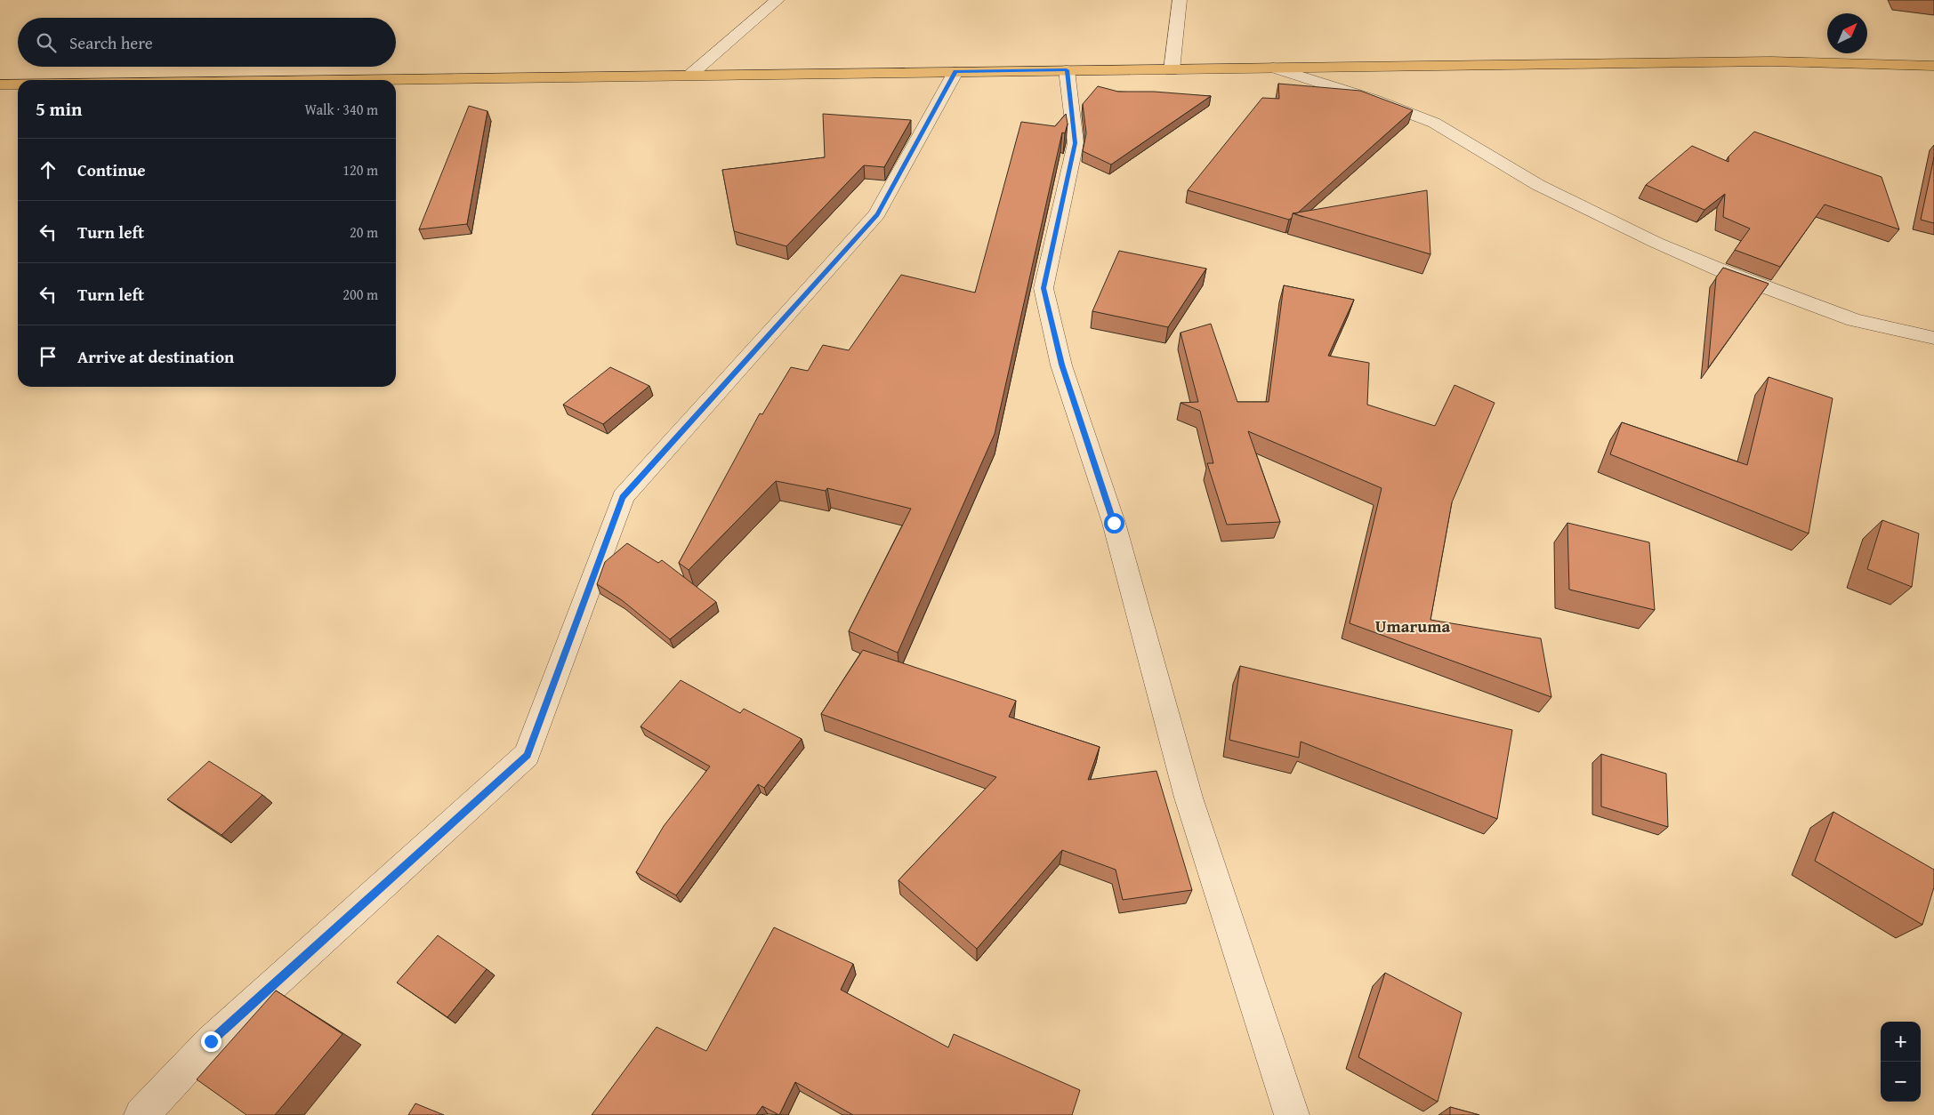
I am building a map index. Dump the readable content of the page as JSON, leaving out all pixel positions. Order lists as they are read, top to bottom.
{
  "districts": ["Umaruma"],
  "north": "top right",
  "page": {
    "search": "Search here",
    "heading": ["5 min", "Walk · 340 m"],
    "list": [
      ["Continue", "120 m"],
      ["Turn left", "20 m"],
      ["Turn left", "200 m"],
      "Arrive at destination"
    ],
    "map_buttons": ["+", "−"]
  }
}
